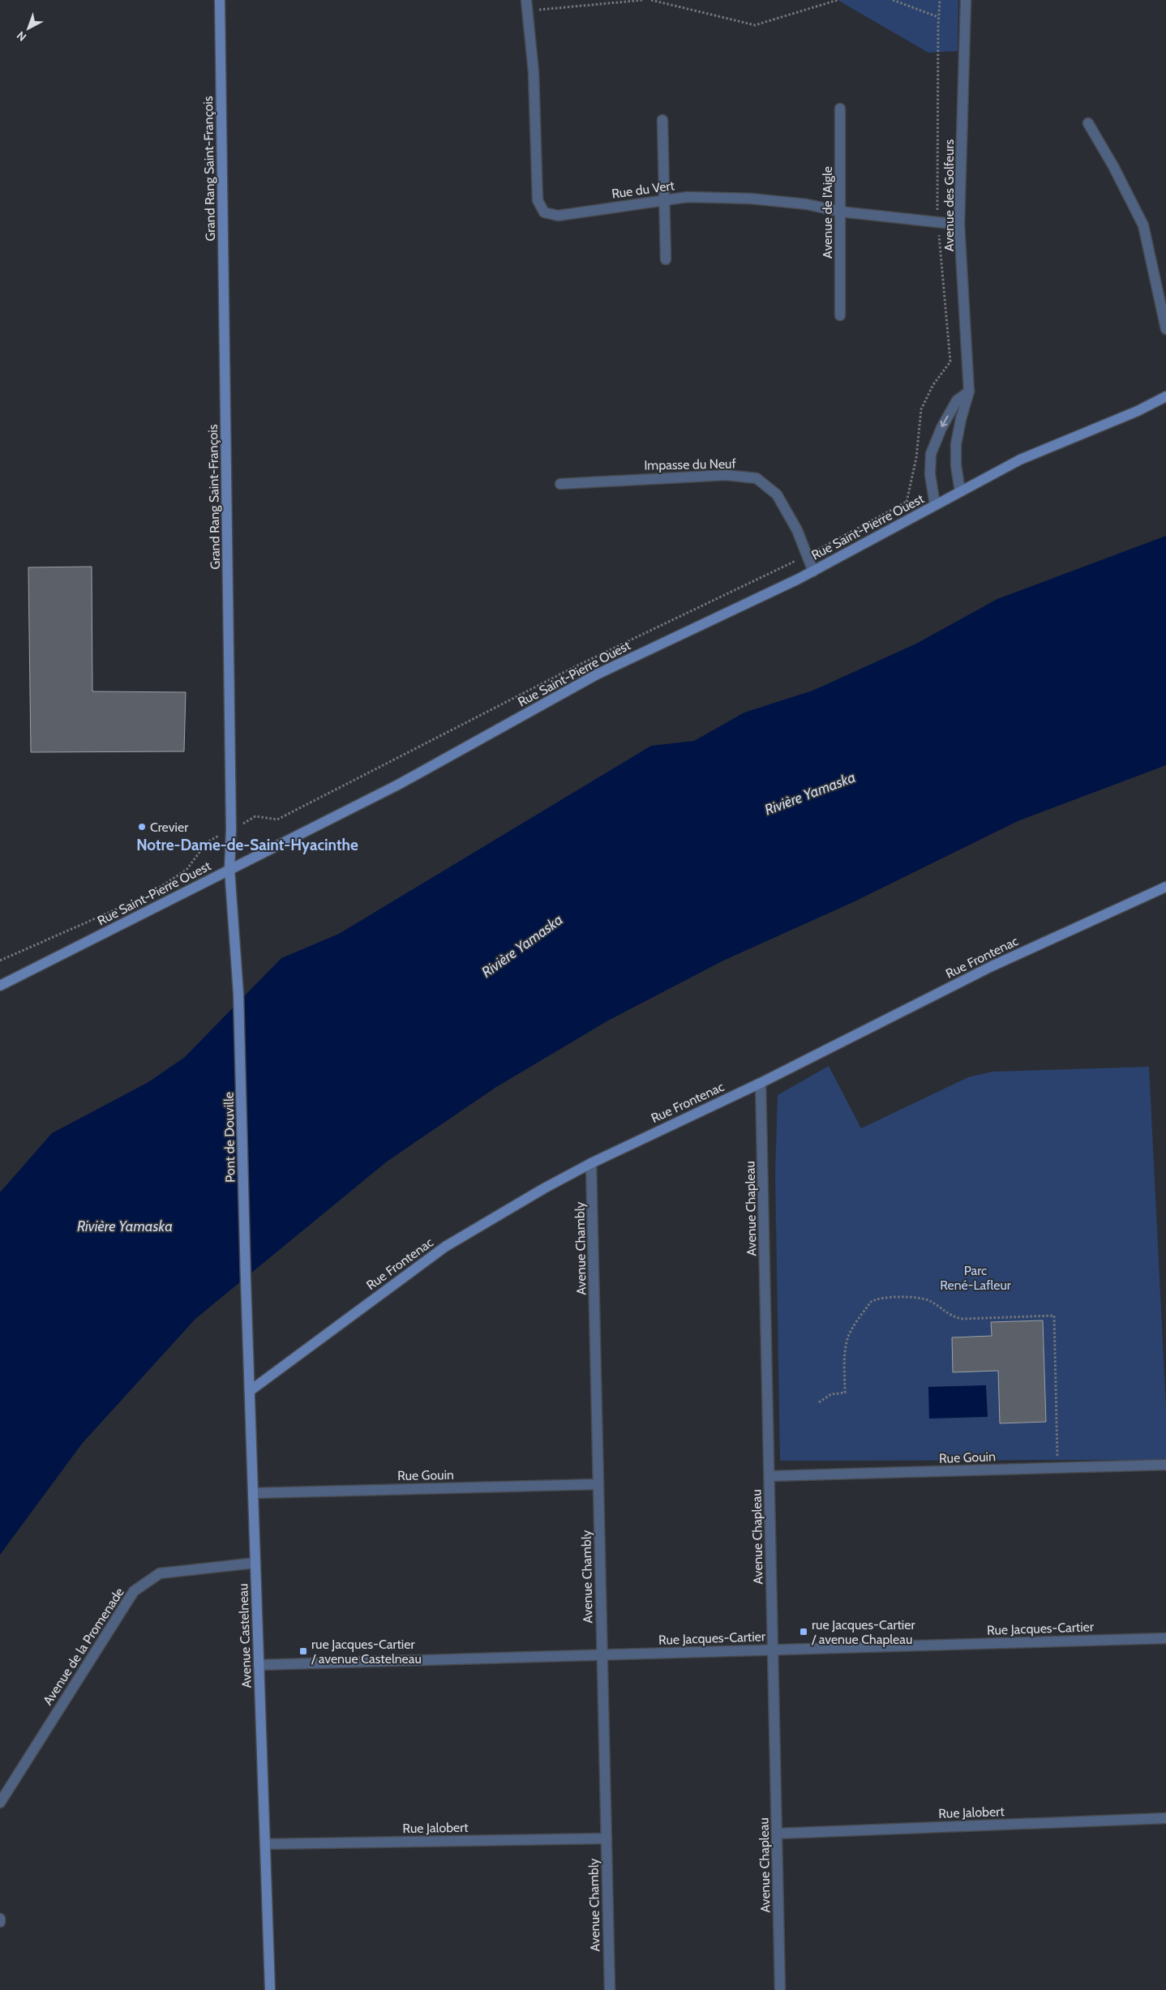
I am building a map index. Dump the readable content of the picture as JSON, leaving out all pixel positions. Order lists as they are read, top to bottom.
{
  "streets": {
    "main road": [
      "Grand Rang Saint-François",
      "Rue Saint-Pierre Ouest",
      "Rue Frontenac",
      "Pont de Douville",
      "Avenue Castelneau"
    ],
    "street": [
      "Rue du Vert",
      "Avenue des Golfeurs",
      "Avenue de l'Aigle",
      "Impasse du Neuf",
      "Avenue Chapleau",
      "Avenue Chambly",
      "Rue Gouin",
      "Rue Jacques-Cartier",
      "Avenue de la Promenade",
      "Rue Jalobert"
    ]
  },
  "crossings": [
    ["Grand Rang Saint-François", "Rue Saint-Pierre Ouest"],
    ["Grand Rang Saint-François", "Pont de Douville"],
    ["Rue du Vert", "Avenue des Golfeurs"],
    ["Rue du Vert", "Avenue de l'Aigle"],
    ["Avenue des Golfeurs", "Rue Saint-Pierre Ouest"],
    ["Impasse du Neuf", "Rue Saint-Pierre Ouest"],
    ["Rue Frontenac", "Avenue Chapleau"],
    ["Rue Frontenac", "Avenue Chambly"],
    ["Rue Frontenac", "Avenue Castelneau"],
    ["Pont de Douville", "Avenue Castelneau"],
    ["Avenue Chapleau", "Rue Gouin"],
    ["Avenue Chapleau", "Rue Jacques-Cartier"],
    ["Avenue Chapleau", "Rue Jalobert"],
    ["Avenue Chambly", "Rue Gouin"],
    ["Avenue Chambly", "Rue Jacques-Cartier"],
    ["Avenue Chambly", "Rue Jalobert"],
    ["Rue Gouin", "Avenue Castelneau"],
    ["Rue Jacques-Cartier", "Avenue Castelneau"],
    ["Avenue Castelneau", "Avenue de la Promenade"],
    ["Avenue Castelneau", "Rue Jalobert"]
  ],
  "districts": ["Notre-Dame-de-Saint-Hyacinthe"],
  "water": ["Rivière Yamaska"],
  "parks": ["Parc René-Lafleur"],
  "places": {
    "other": ["Crevier"],
    "transit": ["rue Jacques-Cartier / avenue Chapleau", "rue Jacques-Cartier / avenue Castelneau"]
  },
  "north": "bottom left"
}
